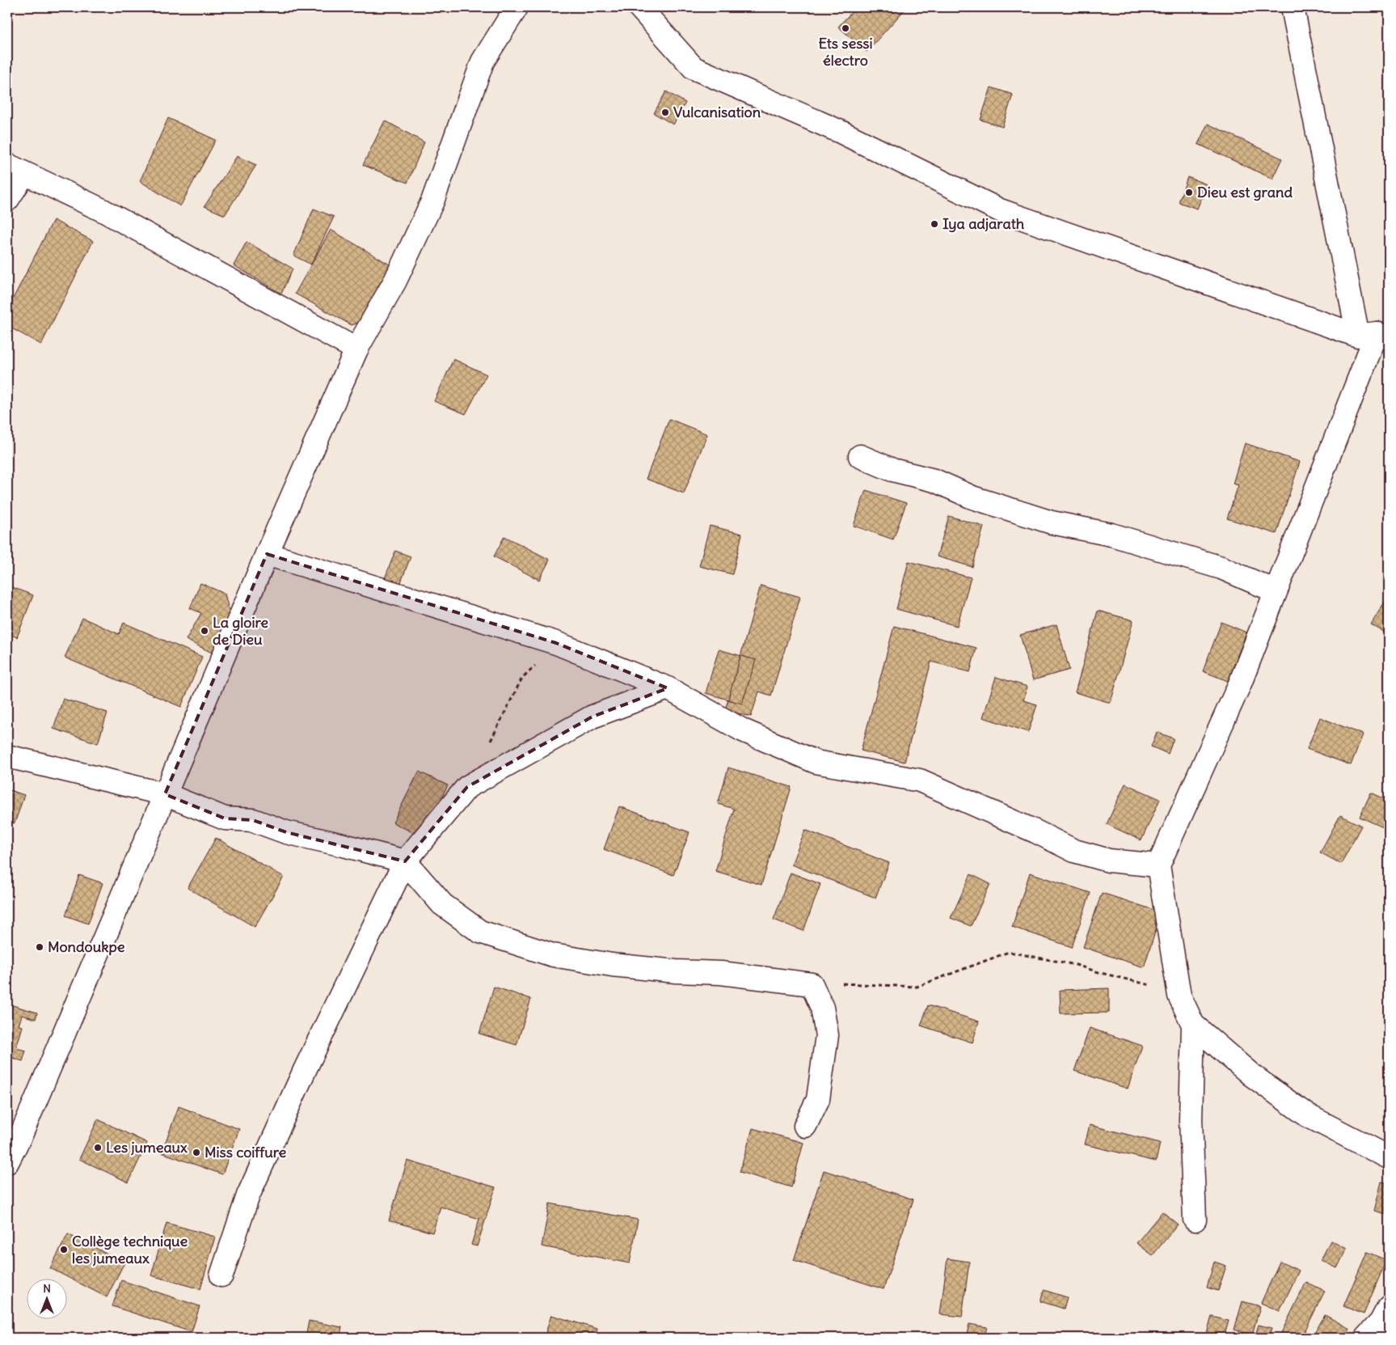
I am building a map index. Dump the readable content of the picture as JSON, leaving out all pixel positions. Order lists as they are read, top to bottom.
{
  "places": [
    "Ets sessi électro",
    "Vulcanisation",
    "Dieu est grand",
    "Iya adjarath",
    "La gloire de Dieu",
    "Mondoukpe",
    "Les jumeaux",
    "Miss coiffure",
    "Collège technique les jumeaux"
  ],
  "north": "top"
}
